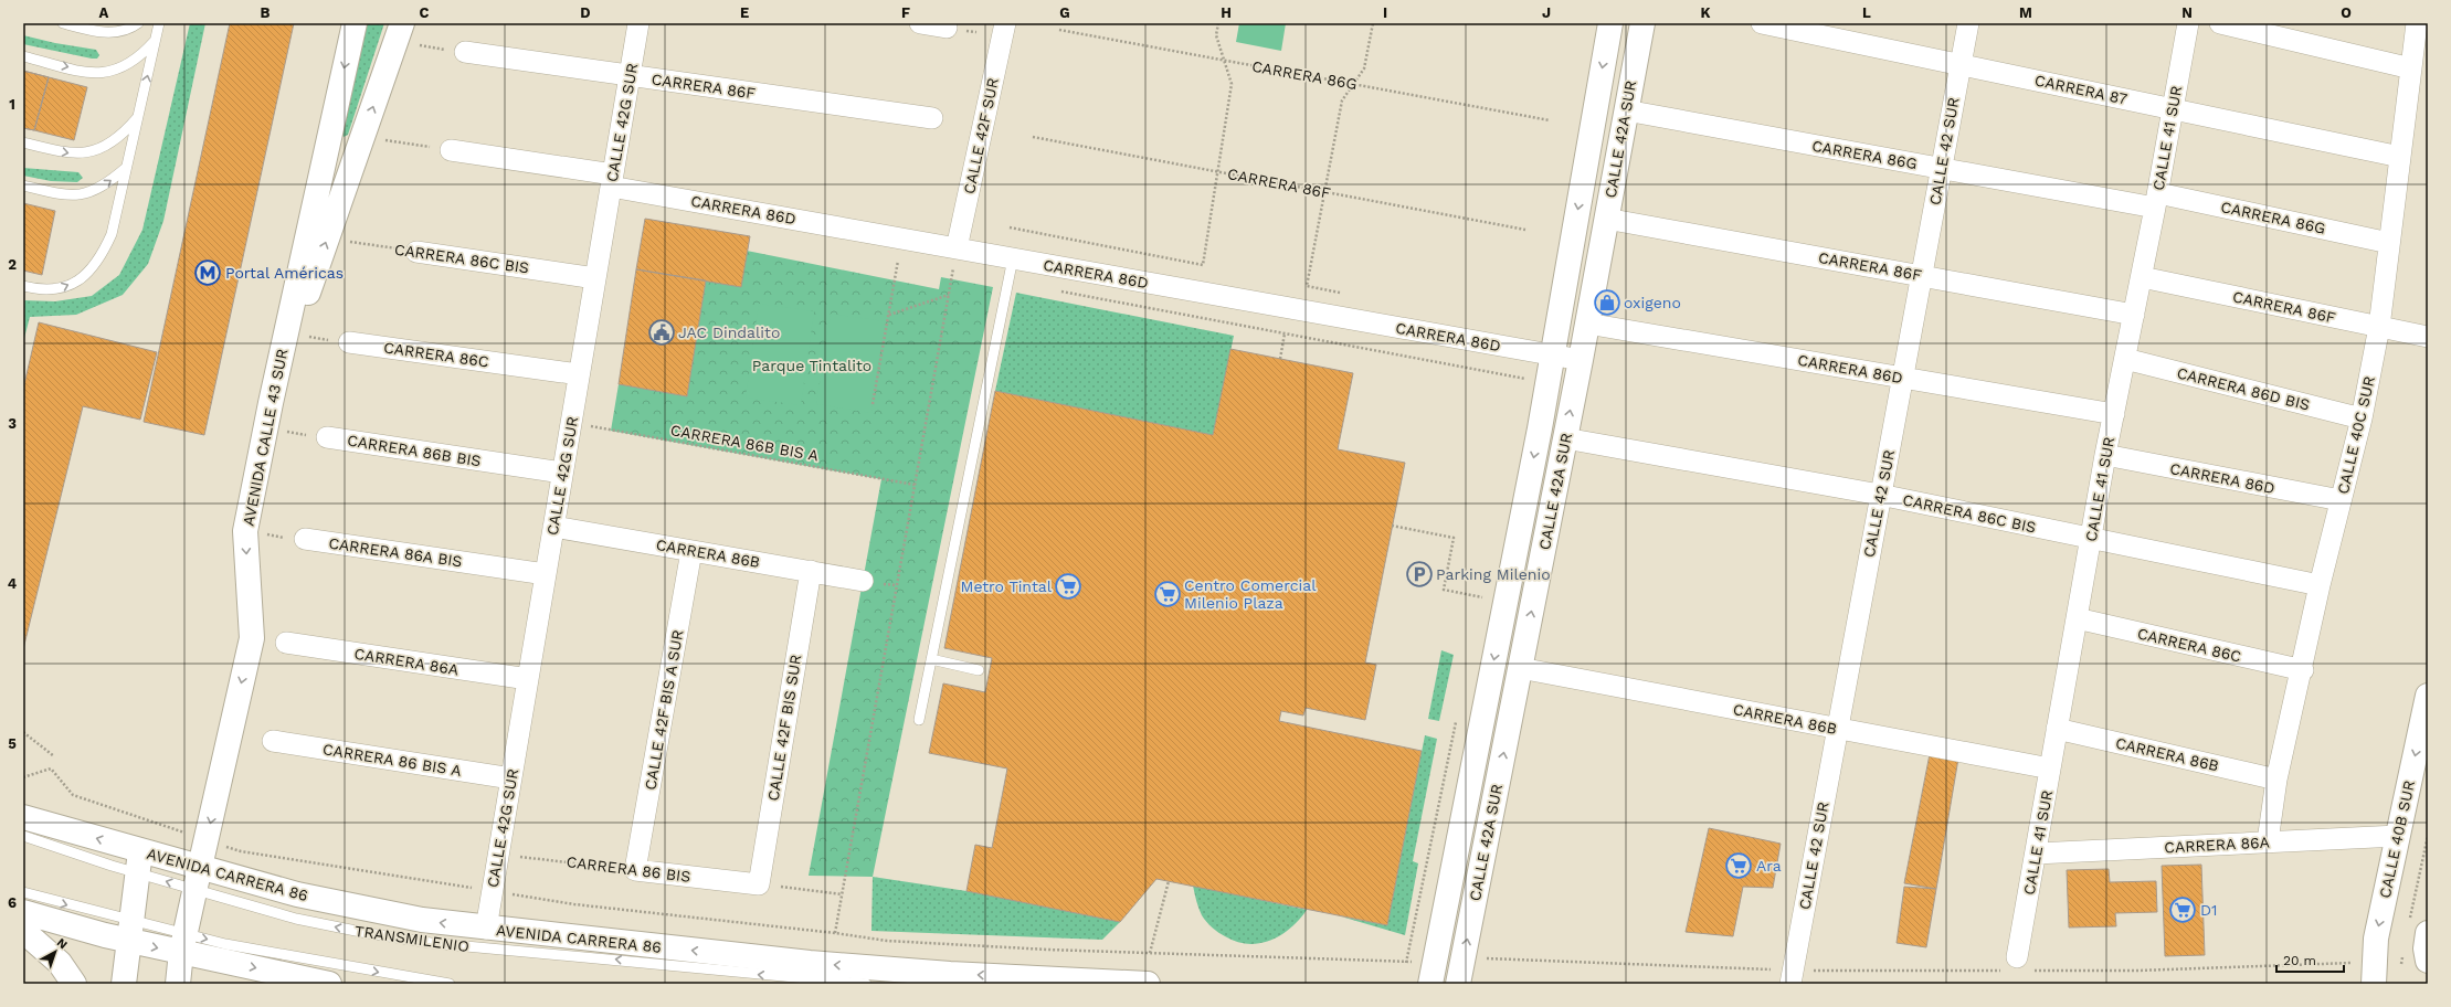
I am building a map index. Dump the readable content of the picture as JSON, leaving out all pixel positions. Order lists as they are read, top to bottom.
{
  "streets": {
    "main road": [
      "CALLE 42A SUR",
      "AVENIDA CALLE 43 SUR",
      "CALLE 40B SUR",
      "AVENIDA CARRERA 86"
    ],
    "street": [
      "CARRERA 86G",
      "CARRERA 86F",
      "CARRERA 87",
      "CALLE 42G SUR",
      "CALLE 42F SUR",
      "CALLE 41 SUR",
      "CALLE 42 SUR",
      "CARRERA 86D",
      "CARRERA 86C BIS",
      "CARRERA 86C",
      "CARRERA 86D BIS",
      "CALLE 40C SUR",
      "CARRERA 86B BIS",
      "CARRERA 86A BIS",
      "CARRERA 86B",
      "CARRERA 86A",
      "CALLE 42F BIS A SUR",
      "CALLE 42F BIS SUR",
      "CARRERA 86 BIS A",
      "CARRERA 86 BIS"
    ],
    "lane": ["TRANSMILENIO"],
    "path": ["CARRERA 86B BIS A"]
  },
  "crossings": [
    ["CARRERA 86G", "CALLE 41 SUR"],
    ["CARRERA 86G", "CALLE 42A SUR"],
    ["CARRERA 86G", "CALLE 42 SUR"],
    ["CARRERA 86G", "CALLE 40C SUR"],
    ["CARRERA 86F", "CALLE 42G SUR"],
    ["CARRERA 86F", "CALLE 41 SUR"],
    ["CARRERA 86F", "CALLE 42A SUR"],
    ["CARRERA 86F", "CALLE 42 SUR"],
    ["CARRERA 86F", "CALLE 40C SUR"],
    ["CARRERA 87", "CALLE 41 SUR"],
    ["CARRERA 87", "CALLE 42 SUR"],
    ["CARRERA 87", "CALLE 40C SUR"],
    ["CALLE 42G SUR", "CARRERA 86D"],
    ["CALLE 42G SUR", "CARRERA 86C BIS"],
    ["CALLE 42G SUR", "CARRERA 86C"],
    ["CALLE 42G SUR", "CARRERA 86B BIS A"],
    ["CALLE 42G SUR", "CARRERA 86B BIS"],
    ["CALLE 42G SUR", "CARRERA 86A BIS"],
    ["CALLE 42G SUR", "CARRERA 86B"],
    ["CALLE 42G SUR", "CARRERA 86A"],
    ["CALLE 42G SUR", "CARRERA 86 BIS A"],
    ["CALLE 42G SUR", "CARRERA 86 BIS"],
    ["CALLE 42G SUR", "AVENIDA CARRERA 86"],
    ["CALLE 42F SUR", "CARRERA 86D"],
    ["CALLE 41 SUR", "CARRERA 86D"],
    ["CALLE 41 SUR", "CARRERA 86C BIS"],
    ["CALLE 41 SUR", "CARRERA 86C"],
    ["CALLE 41 SUR", "CARRERA 86D BIS"],
    ["CALLE 41 SUR", "CARRERA 86B"],
    ["CALLE 41 SUR", "CARRERA 86A"],
    ["CALLE 42A SUR", "CARRERA 86D"],
    ["CALLE 42A SUR", "CARRERA 86C BIS"],
    ["CALLE 42A SUR", "CARRERA 86B"],
    ["CALLE 42 SUR", "CARRERA 86D"],
    ["CALLE 42 SUR", "CARRERA 86C BIS"],
    ["CALLE 42 SUR", "CARRERA 86B"],
    ["CARRERA 86D", "CALLE 40C SUR"],
    ["CARRERA 86C BIS", "CALLE 40C SUR"],
    ["CARRERA 86C", "CALLE 40C SUR"],
    ["CARRERA 86D BIS", "CALLE 40C SUR"],
    ["CALLE 40C SUR", "CARRERA 86B"],
    ["CALLE 40C SUR", "CARRERA 86A"],
    ["AVENIDA CALLE 43 SUR", "CARRERA 86B BIS"],
    ["AVENIDA CALLE 43 SUR", "AVENIDA CARRERA 86"],
    ["AVENIDA CALLE 43 SUR", "TRANSMILENIO"],
    ["CARRERA 86B", "CALLE 42F BIS A SUR"],
    ["CARRERA 86B", "CALLE 42F BIS SUR"],
    ["CARRERA 86A", "CALLE 40B SUR"],
    ["CALLE 42F BIS A SUR", "CARRERA 86 BIS"],
    ["CALLE 42F BIS SUR", "CARRERA 86 BIS"],
    ["AVENIDA CARRERA 86", "TRANSMILENIO"]
  ],
  "one_way": ["CALLE 40B SUR", "AVENIDA CARRERA 86"],
  "parks": ["Parque Tintalito"],
  "places": {
    "metro station": ["Portal Américas"],
    "shop": ["oxigeno"],
    "public building": ["JAC Dindalito"],
    "parking": ["Parking Milenio"],
    "supermarket": [
      "Metro Tintal",
      "Centro Comercial Milenio Plaza",
      "Ara",
      "D1"
    ]
  },
  "scale_bar": "20 m",
  "north": "top right",
  "grid": {
    "columns": [
      "A",
      "B",
      "C",
      "D",
      "E",
      "F",
      "G",
      "H",
      "I",
      "J",
      "K",
      "L",
      "M",
      "N",
      "O"
    ],
    "rows": [
      "1",
      "2",
      "3",
      "4",
      "5",
      "6"
    ]
  }
}
